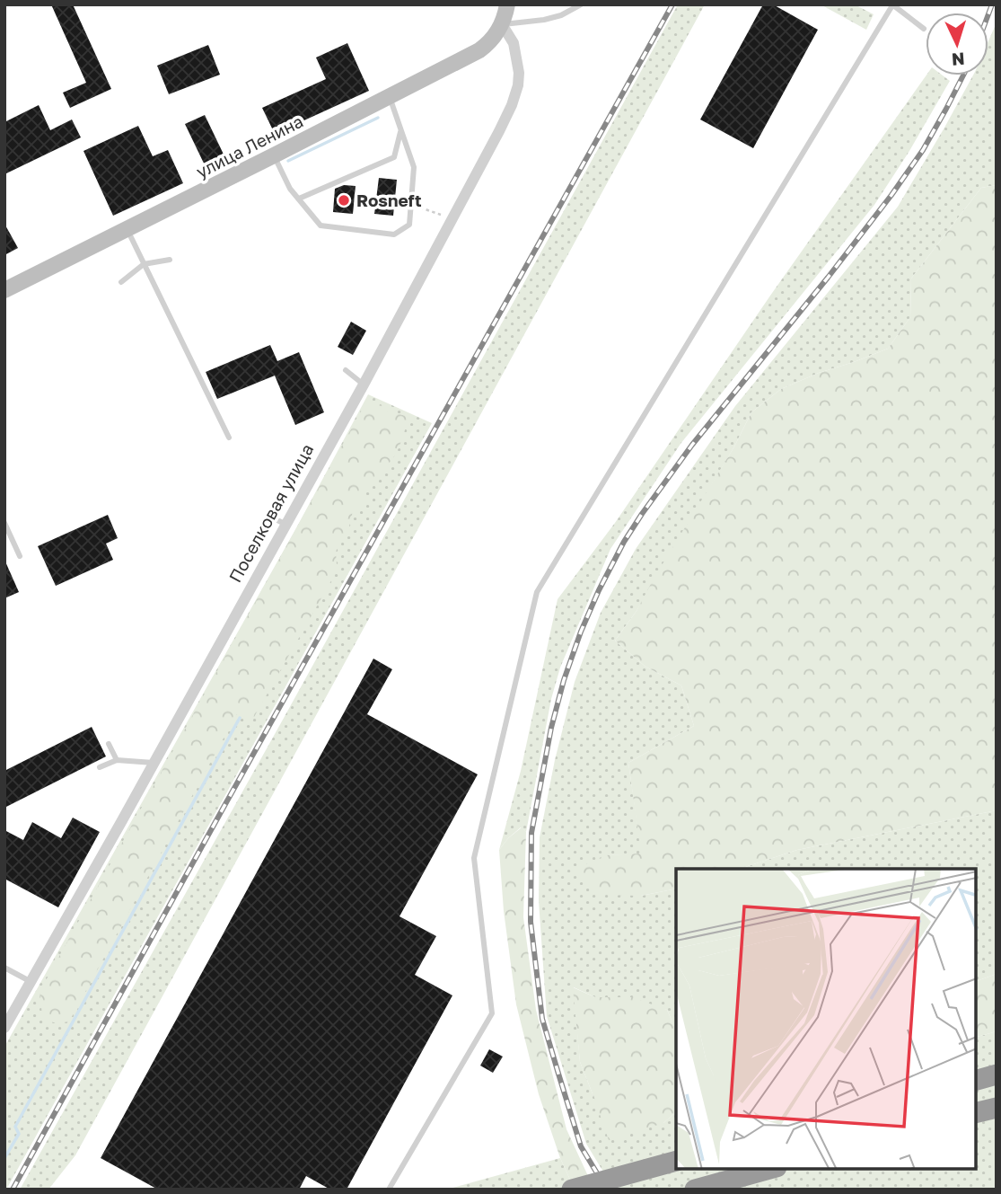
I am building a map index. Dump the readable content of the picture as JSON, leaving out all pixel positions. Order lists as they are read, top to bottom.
{
  "streets": {
    "street": ["улица Ленина", "Поселковая улица"]
  },
  "crossings": [
    ["улица Ленина", "Поселковая улица"]
  ],
  "places": ["Rosneft"],
  "north": "bottom"
}
